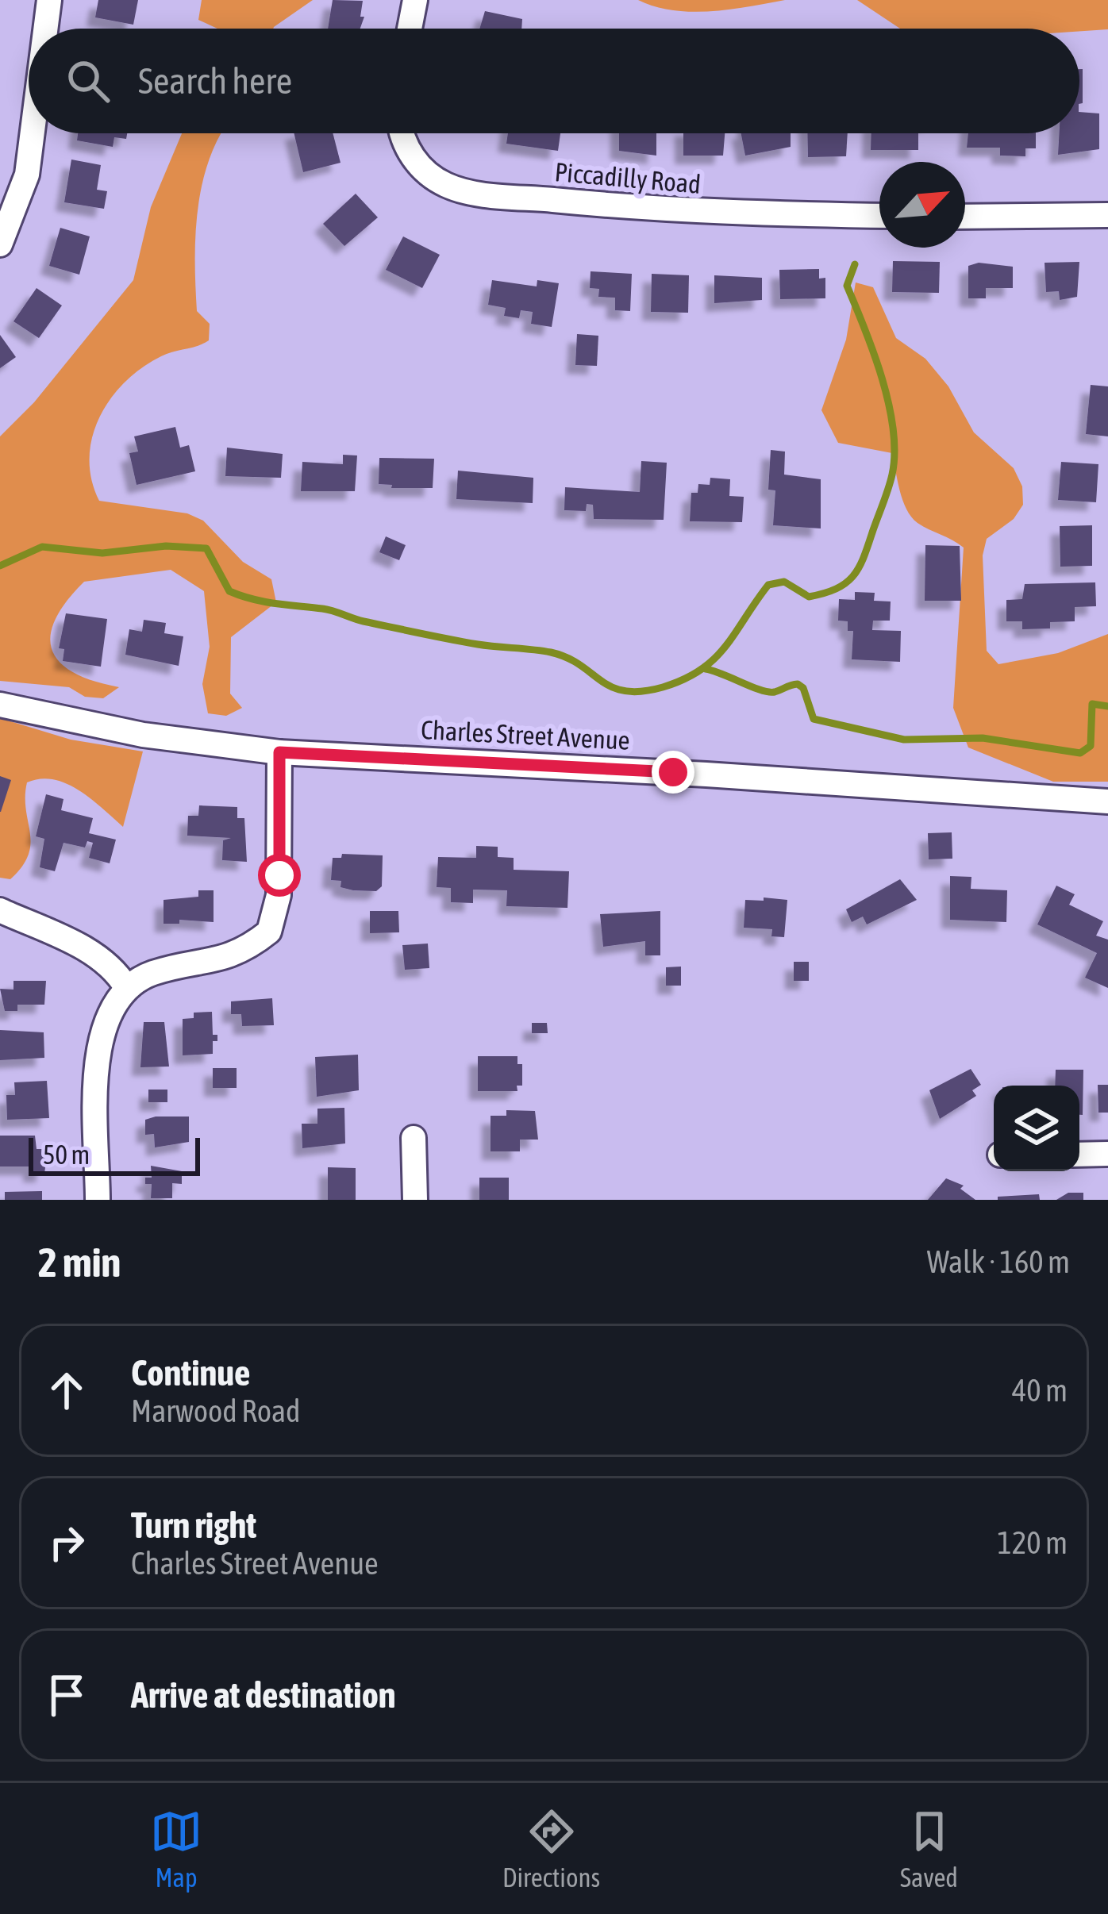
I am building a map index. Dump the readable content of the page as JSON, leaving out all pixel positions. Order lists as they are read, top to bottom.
{
  "streets": {
    "street": ["Piccadilly Road", "Charles Street Avenue"]
  },
  "scale_bar": "50 m",
  "north": "top right",
  "page": {
    "search": "Search here",
    "scale": "50 m",
    "heading": ["2 min", "Walk · 160 m"],
    "list": [
      ["Continue", "Marwood Road", "40 m"],
      ["Turn right", "Charles Street Avenue", "120 m"],
      "Arrive at destination"
    ],
    "nav": ["Map", "Directions", "Saved"]
  }
}
